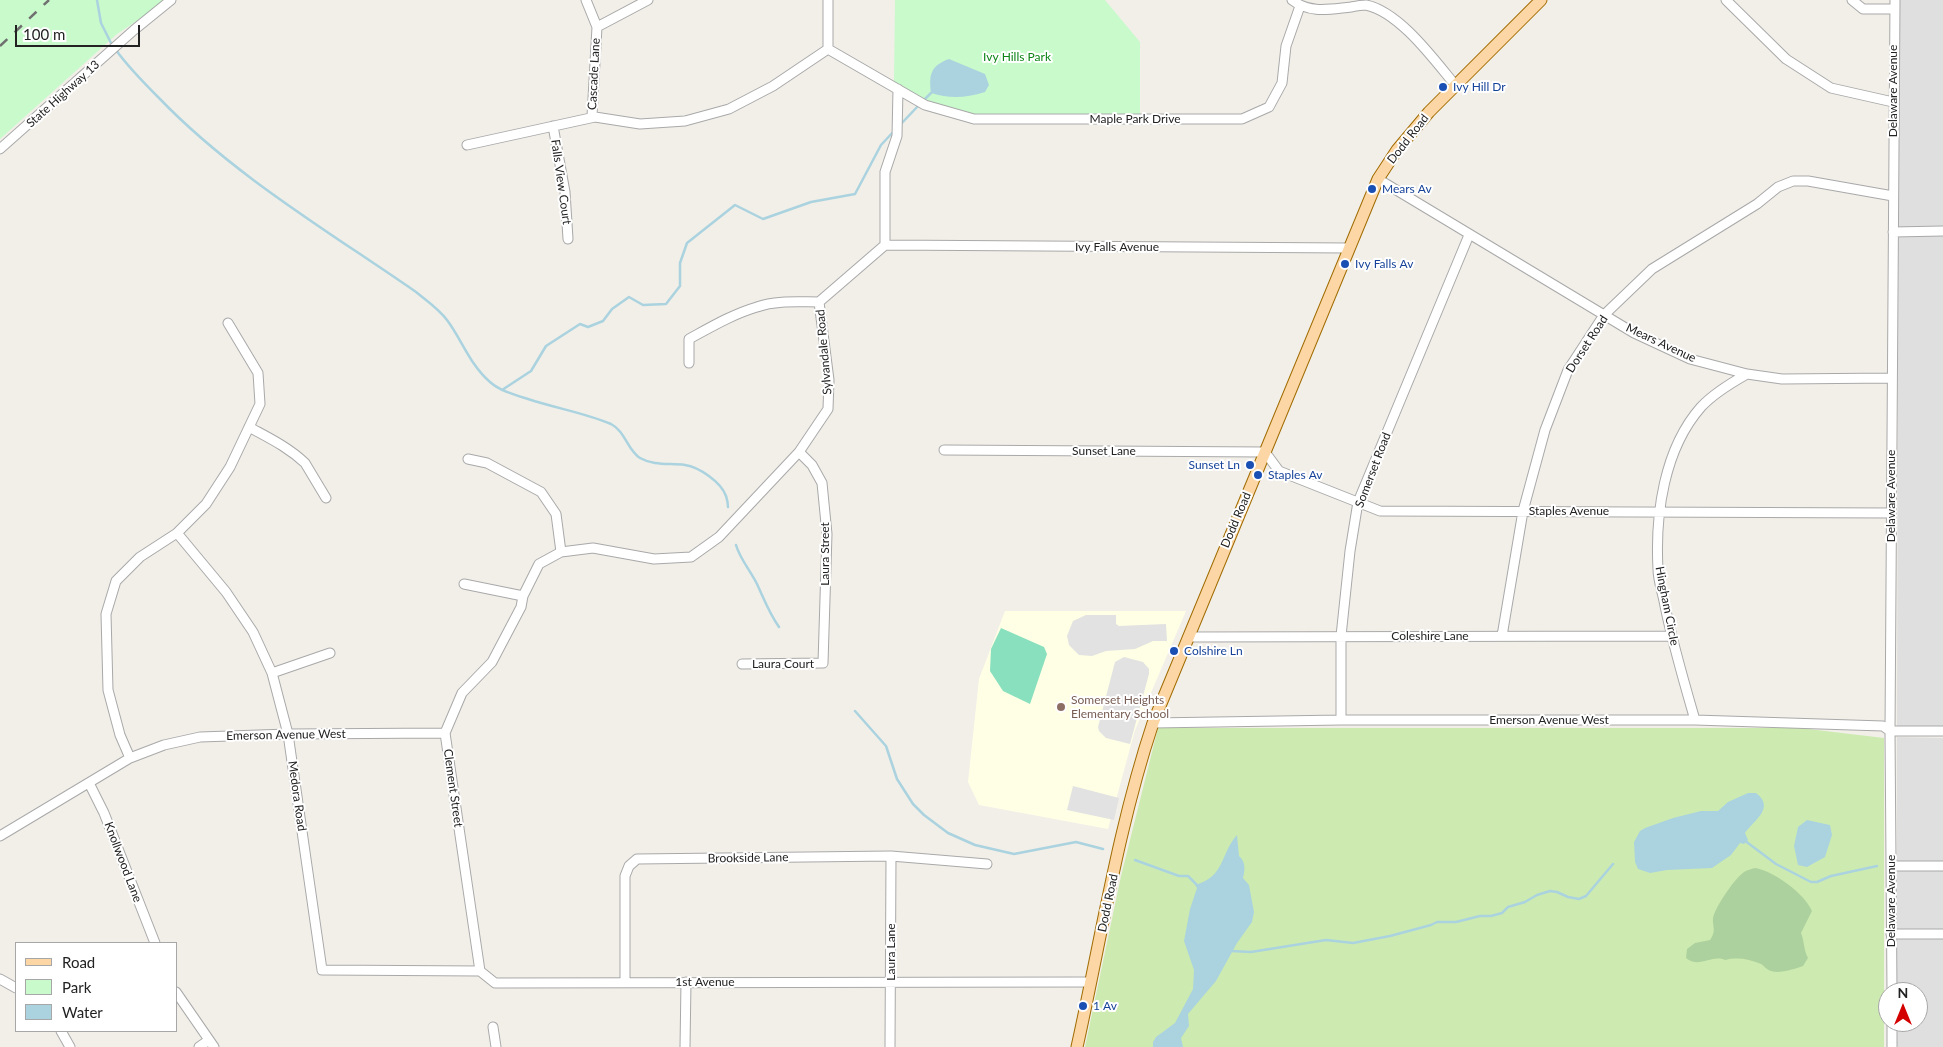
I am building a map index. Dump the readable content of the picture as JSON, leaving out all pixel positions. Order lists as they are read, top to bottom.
{
  "streets": {
    "main road": ["Dodd Road"],
    "street": [
      "Cascade Lane",
      "Delaware Avenue",
      "State Highway 13",
      "Maple Park Drive",
      "Falls View Court",
      "Ivy Falls Avenue",
      "Mears Avenue",
      "Dorset Road",
      "Sylvandale Road",
      "Sunset Lane",
      "Somerset Road",
      "Staples Avenue",
      "Laura Street",
      "Hingham Circle",
      "Coleshire Lane",
      "Laura Court",
      "Emerson Avenue West",
      "Clement Street",
      "Medora Road",
      "Brookside Lane",
      "Knollwood Lane",
      "Laura Lane",
      "1st Avenue"
    ]
  },
  "crossings": [
    ["Delaware Avenue", "Mears Avenue"],
    ["Delaware Avenue", "Dorset Road"],
    ["Delaware Avenue", "Staples Avenue"],
    ["Delaware Avenue", "Emerson Avenue West"],
    ["Dodd Road", "Ivy Falls Avenue"],
    ["Dodd Road", "Mears Avenue"],
    ["Dodd Road", "Sunset Lane"],
    ["Dodd Road", "Staples Avenue"],
    ["Dodd Road", "Coleshire Lane"],
    ["Dodd Road", "Emerson Avenue West"],
    ["Dodd Road", "1st Avenue"],
    ["Ivy Falls Avenue", "Sylvandale Road"],
    ["Mears Avenue", "Dorset Road"],
    ["Mears Avenue", "Somerset Road"],
    ["Mears Avenue", "Hingham Circle"],
    ["Dorset Road", "Staples Avenue"],
    ["Dorset Road", "Coleshire Lane"],
    ["Sylvandale Road", "Laura Street"],
    ["Sylvandale Road", "Clement Street"],
    ["Sunset Lane", "Staples Avenue"],
    ["Somerset Road", "Staples Avenue"],
    ["Somerset Road", "Coleshire Lane"],
    ["Somerset Road", "Emerson Avenue West"],
    ["Staples Avenue", "Hingham Circle"],
    ["Laura Street", "Laura Court"],
    ["Hingham Circle", "Coleshire Lane"],
    ["Hingham Circle", "Emerson Avenue West"],
    ["Emerson Avenue West", "Clement Street"],
    ["Emerson Avenue West", "Medora Road"],
    ["Emerson Avenue West", "Knollwood Lane"],
    ["Clement Street", "Medora Road"],
    ["Clement Street", "1st Avenue"],
    ["Medora Road", "1st Avenue"],
    ["Brookside Lane", "Laura Lane"],
    ["Brookside Lane", "1st Avenue"],
    ["Laura Lane", "1st Avenue"]
  ],
  "parks": ["Ivy Hills Park"],
  "places": [
    "Ivy Hill Dr",
    "Mears Av",
    "Ivy Falls Av",
    "Sunset Ln",
    "Staples Av",
    "Colshire Ln",
    "Somerset Heights Elementary School",
    "1 Av"
  ],
  "legend": ["Road", "Park", "Water"],
  "scale_bar": "100 m",
  "north": "top"
}
